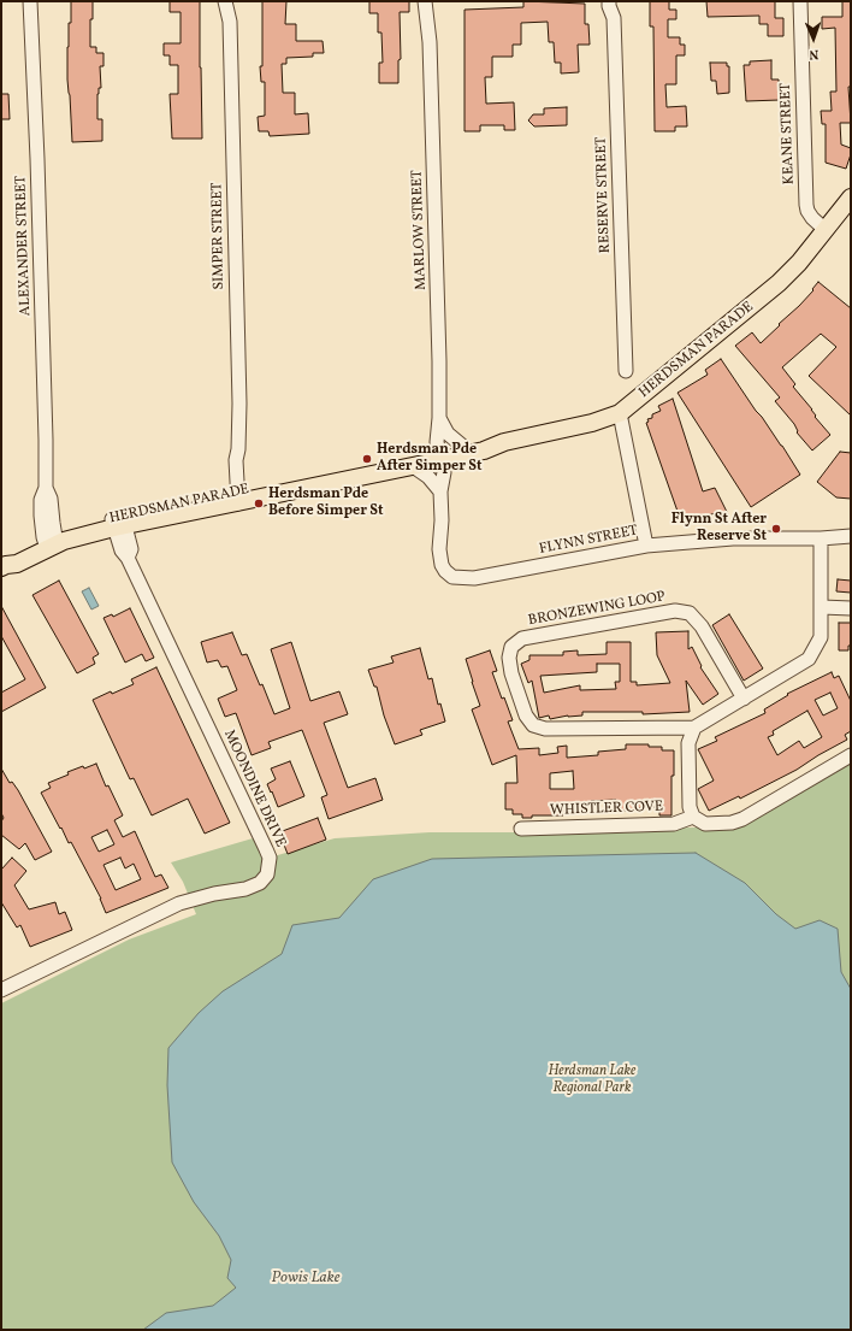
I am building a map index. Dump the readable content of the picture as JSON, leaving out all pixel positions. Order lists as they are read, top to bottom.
{
  "streets": {
    "main road": ["HERDSMAN PARADE"],
    "street": [
      "KEANE STREET",
      "RESERVE STREET",
      "MARLOW STREET",
      "SIMPER STREET",
      "ALEXANDER STREET",
      "FLYNN STREET",
      "BRONZEWING LOOP",
      "MOONDINE DRIVE",
      "WHISTLER COVE"
    ]
  },
  "crossings": [
    ["KEANE STREET", "HERDSMAN PARADE"],
    ["MARLOW STREET", "HERDSMAN PARADE"],
    ["MARLOW STREET", "FLYNN STREET"],
    ["SIMPER STREET", "HERDSMAN PARADE"],
    ["ALEXANDER STREET", "HERDSMAN PARADE"],
    ["HERDSMAN PARADE", "FLYNN STREET"],
    ["HERDSMAN PARADE", "MOONDINE DRIVE"]
  ],
  "water": ["Powis Lake"],
  "parks": ["Herdsman Lake Regional Park"],
  "places": ["Herdsman Pde After Simper St", "Herdsman Pde Before Simper St", "Flynn St After Reserve St"],
  "north": "bottom"
}
